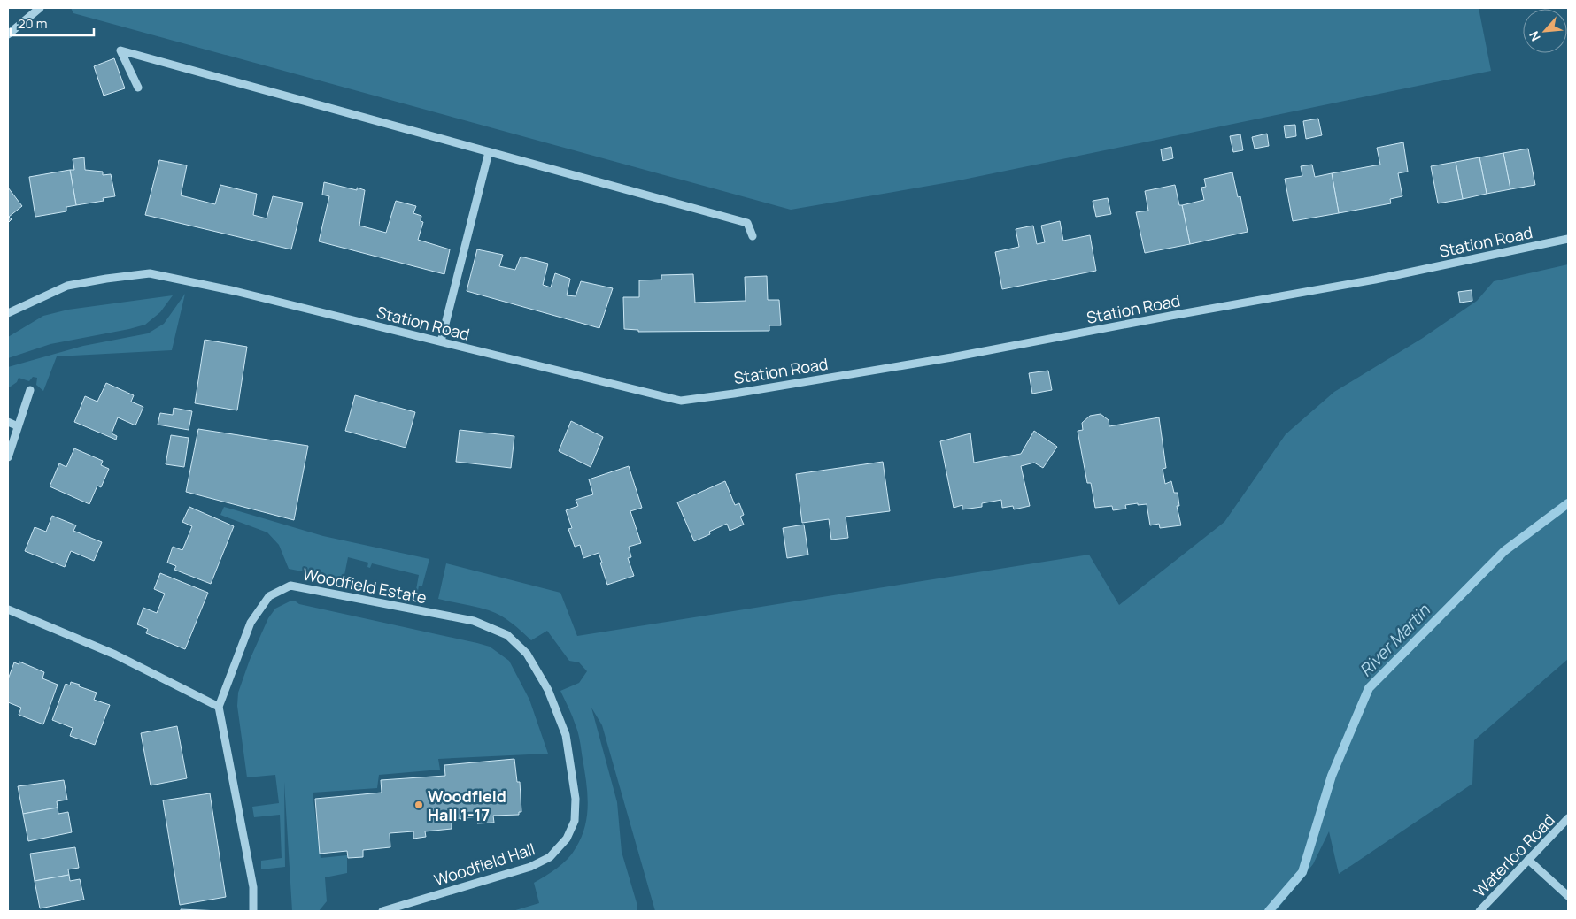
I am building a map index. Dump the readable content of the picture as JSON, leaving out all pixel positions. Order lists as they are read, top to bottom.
{
  "streets": {
    "street": [
      "Station Road",
      "Woodfield Estate",
      "Waterloo Road",
      "Woodfield Hall"
    ]
  },
  "crossings": [
    ["Woodfield Estate", "Woodfield Hall"]
  ],
  "water": ["River Martin"],
  "places": ["Woodfield Hall 1-17"],
  "scale_bar": "20 m",
  "north": "bottom left"
}
